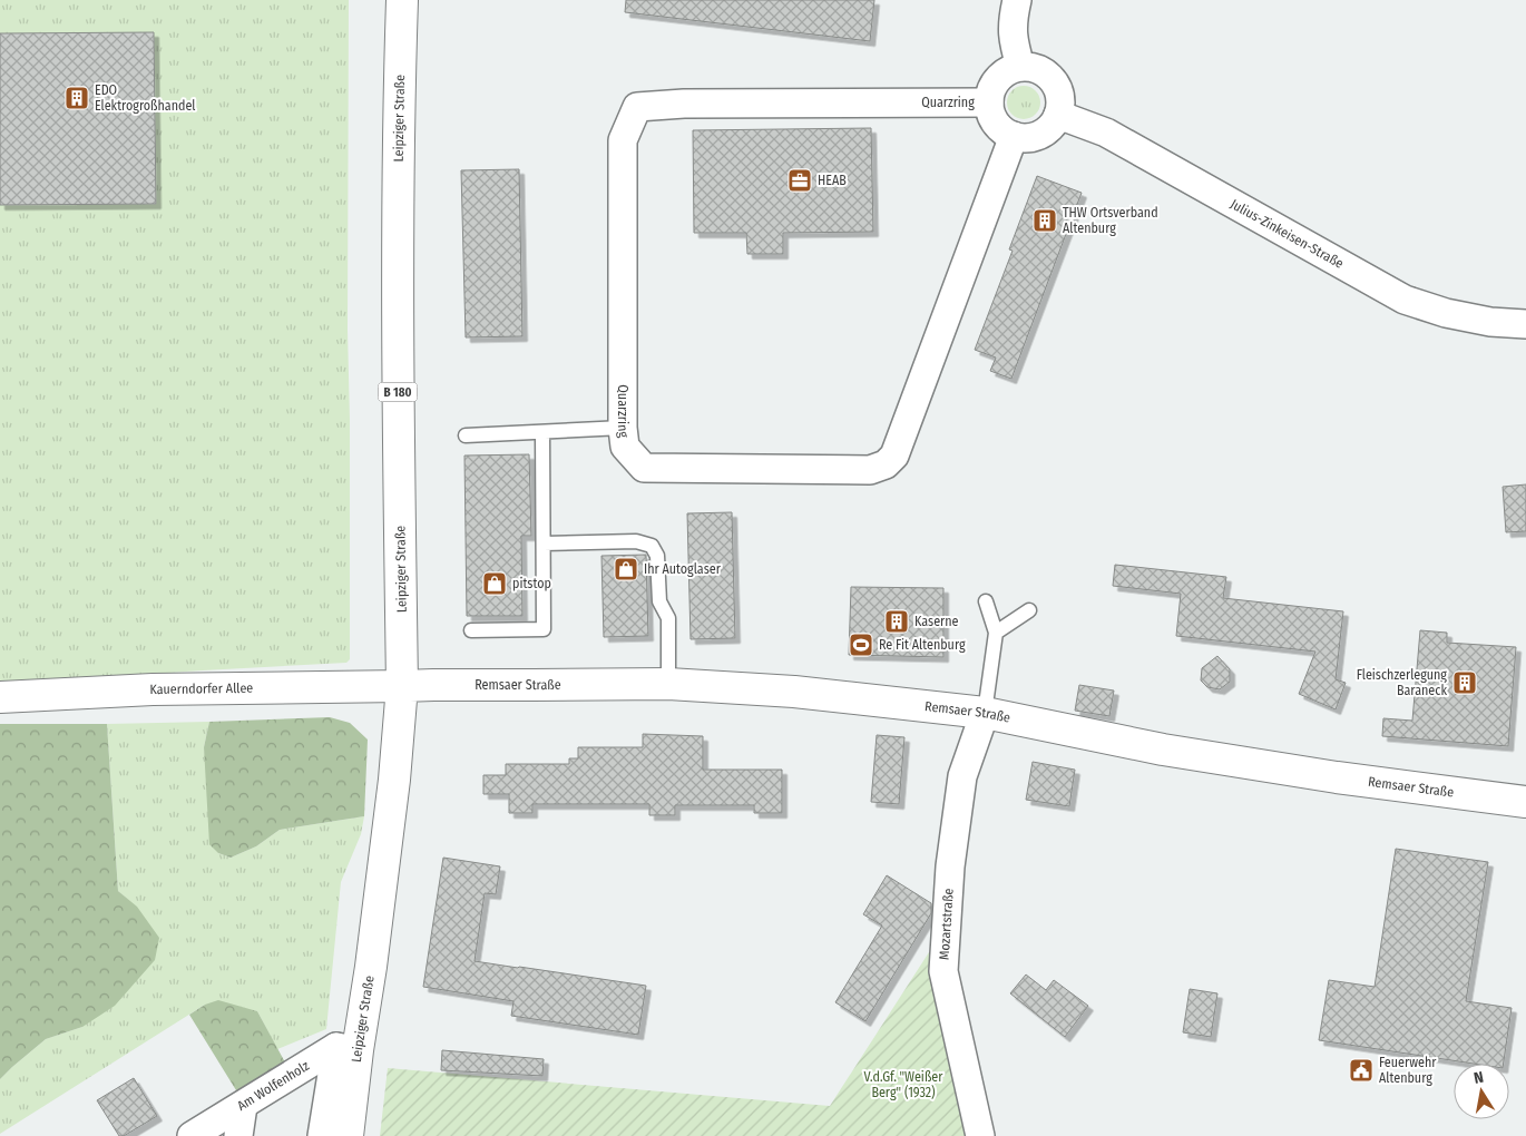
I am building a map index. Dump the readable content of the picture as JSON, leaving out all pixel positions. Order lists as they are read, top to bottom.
{
  "streets": {
    "street": [
      "Quarzring",
      "Leipziger Straße",
      "Julius-Zinkeisen-Straße",
      "B 180",
      "Remsaer Straße",
      "Kauerndorfer Allee",
      "Mozartstraße",
      "Am Wolfenholz"
    ]
  },
  "crossings": [
    ["Quarzring", "Julius-Zinkeisen-Straße"],
    ["Leipziger Straße", "Remsaer Straße"],
    ["Leipziger Straße", "Kauerndorfer Allee"],
    ["Leipziger Straße", "Am Wolfenholz"],
    ["Remsaer Straße", "Kauerndorfer Allee"],
    ["Remsaer Straße", "Mozartstraße"]
  ],
  "parks": ["V.d.Gf. \"Weißer Berg\" (1932)"],
  "places": {
    "building": [
      "EDO Elektrogroßhandel",
      "THW Ortsverband Altenburg",
      "Kaserne",
      "Fleischzerlegung Baraneck"
    ],
    "office": ["HEAB"],
    "shop": ["Ihr Autoglaser", "pitstop"],
    "sports": ["Re Fit Altenburg"],
    "public building": ["Feuerwehr Altenburg"]
  },
  "north": "top"
}
